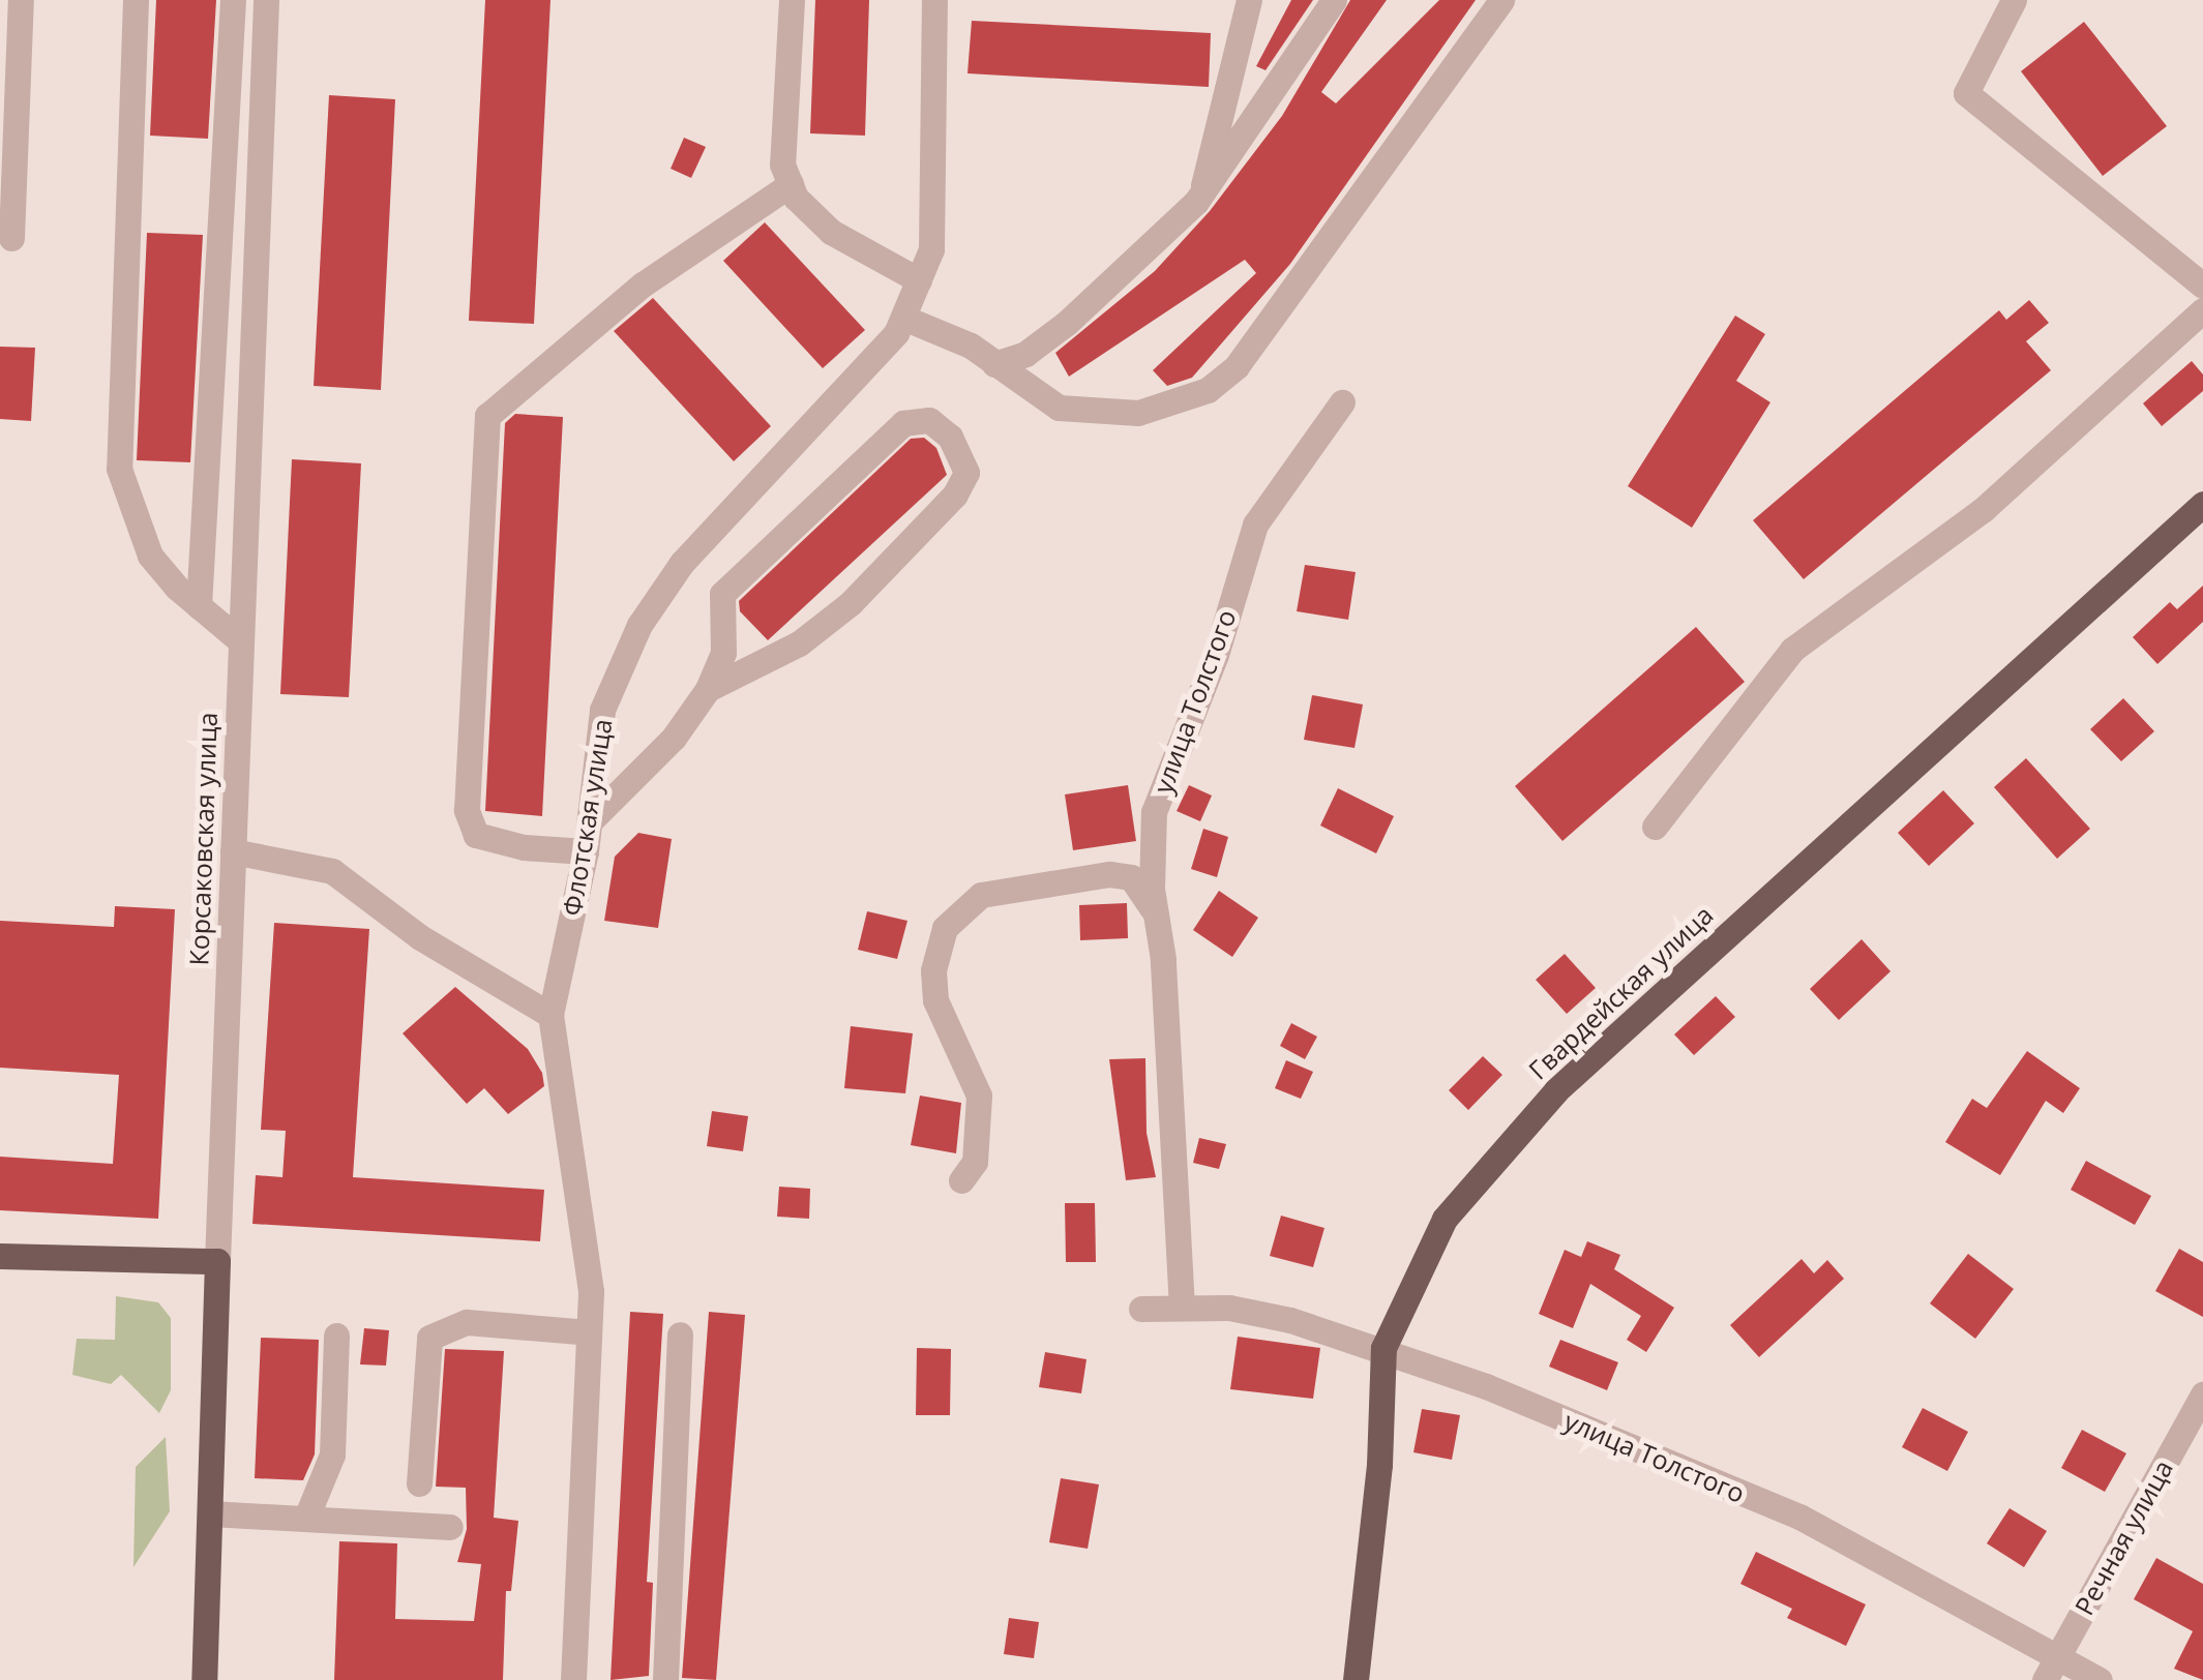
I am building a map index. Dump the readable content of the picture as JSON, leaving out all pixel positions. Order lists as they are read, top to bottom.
{
  "streets": {
    "main road": ["Корсаковская улица", "Гвардейская улица"],
    "street": ["улица Толстого", "Флотская улица", "Речная улица"]
  },
  "crossings": [
    ["улица Толстого", "Гвардейская улица"],
    ["улица Толстого", "Речная улица"]
  ]
}
